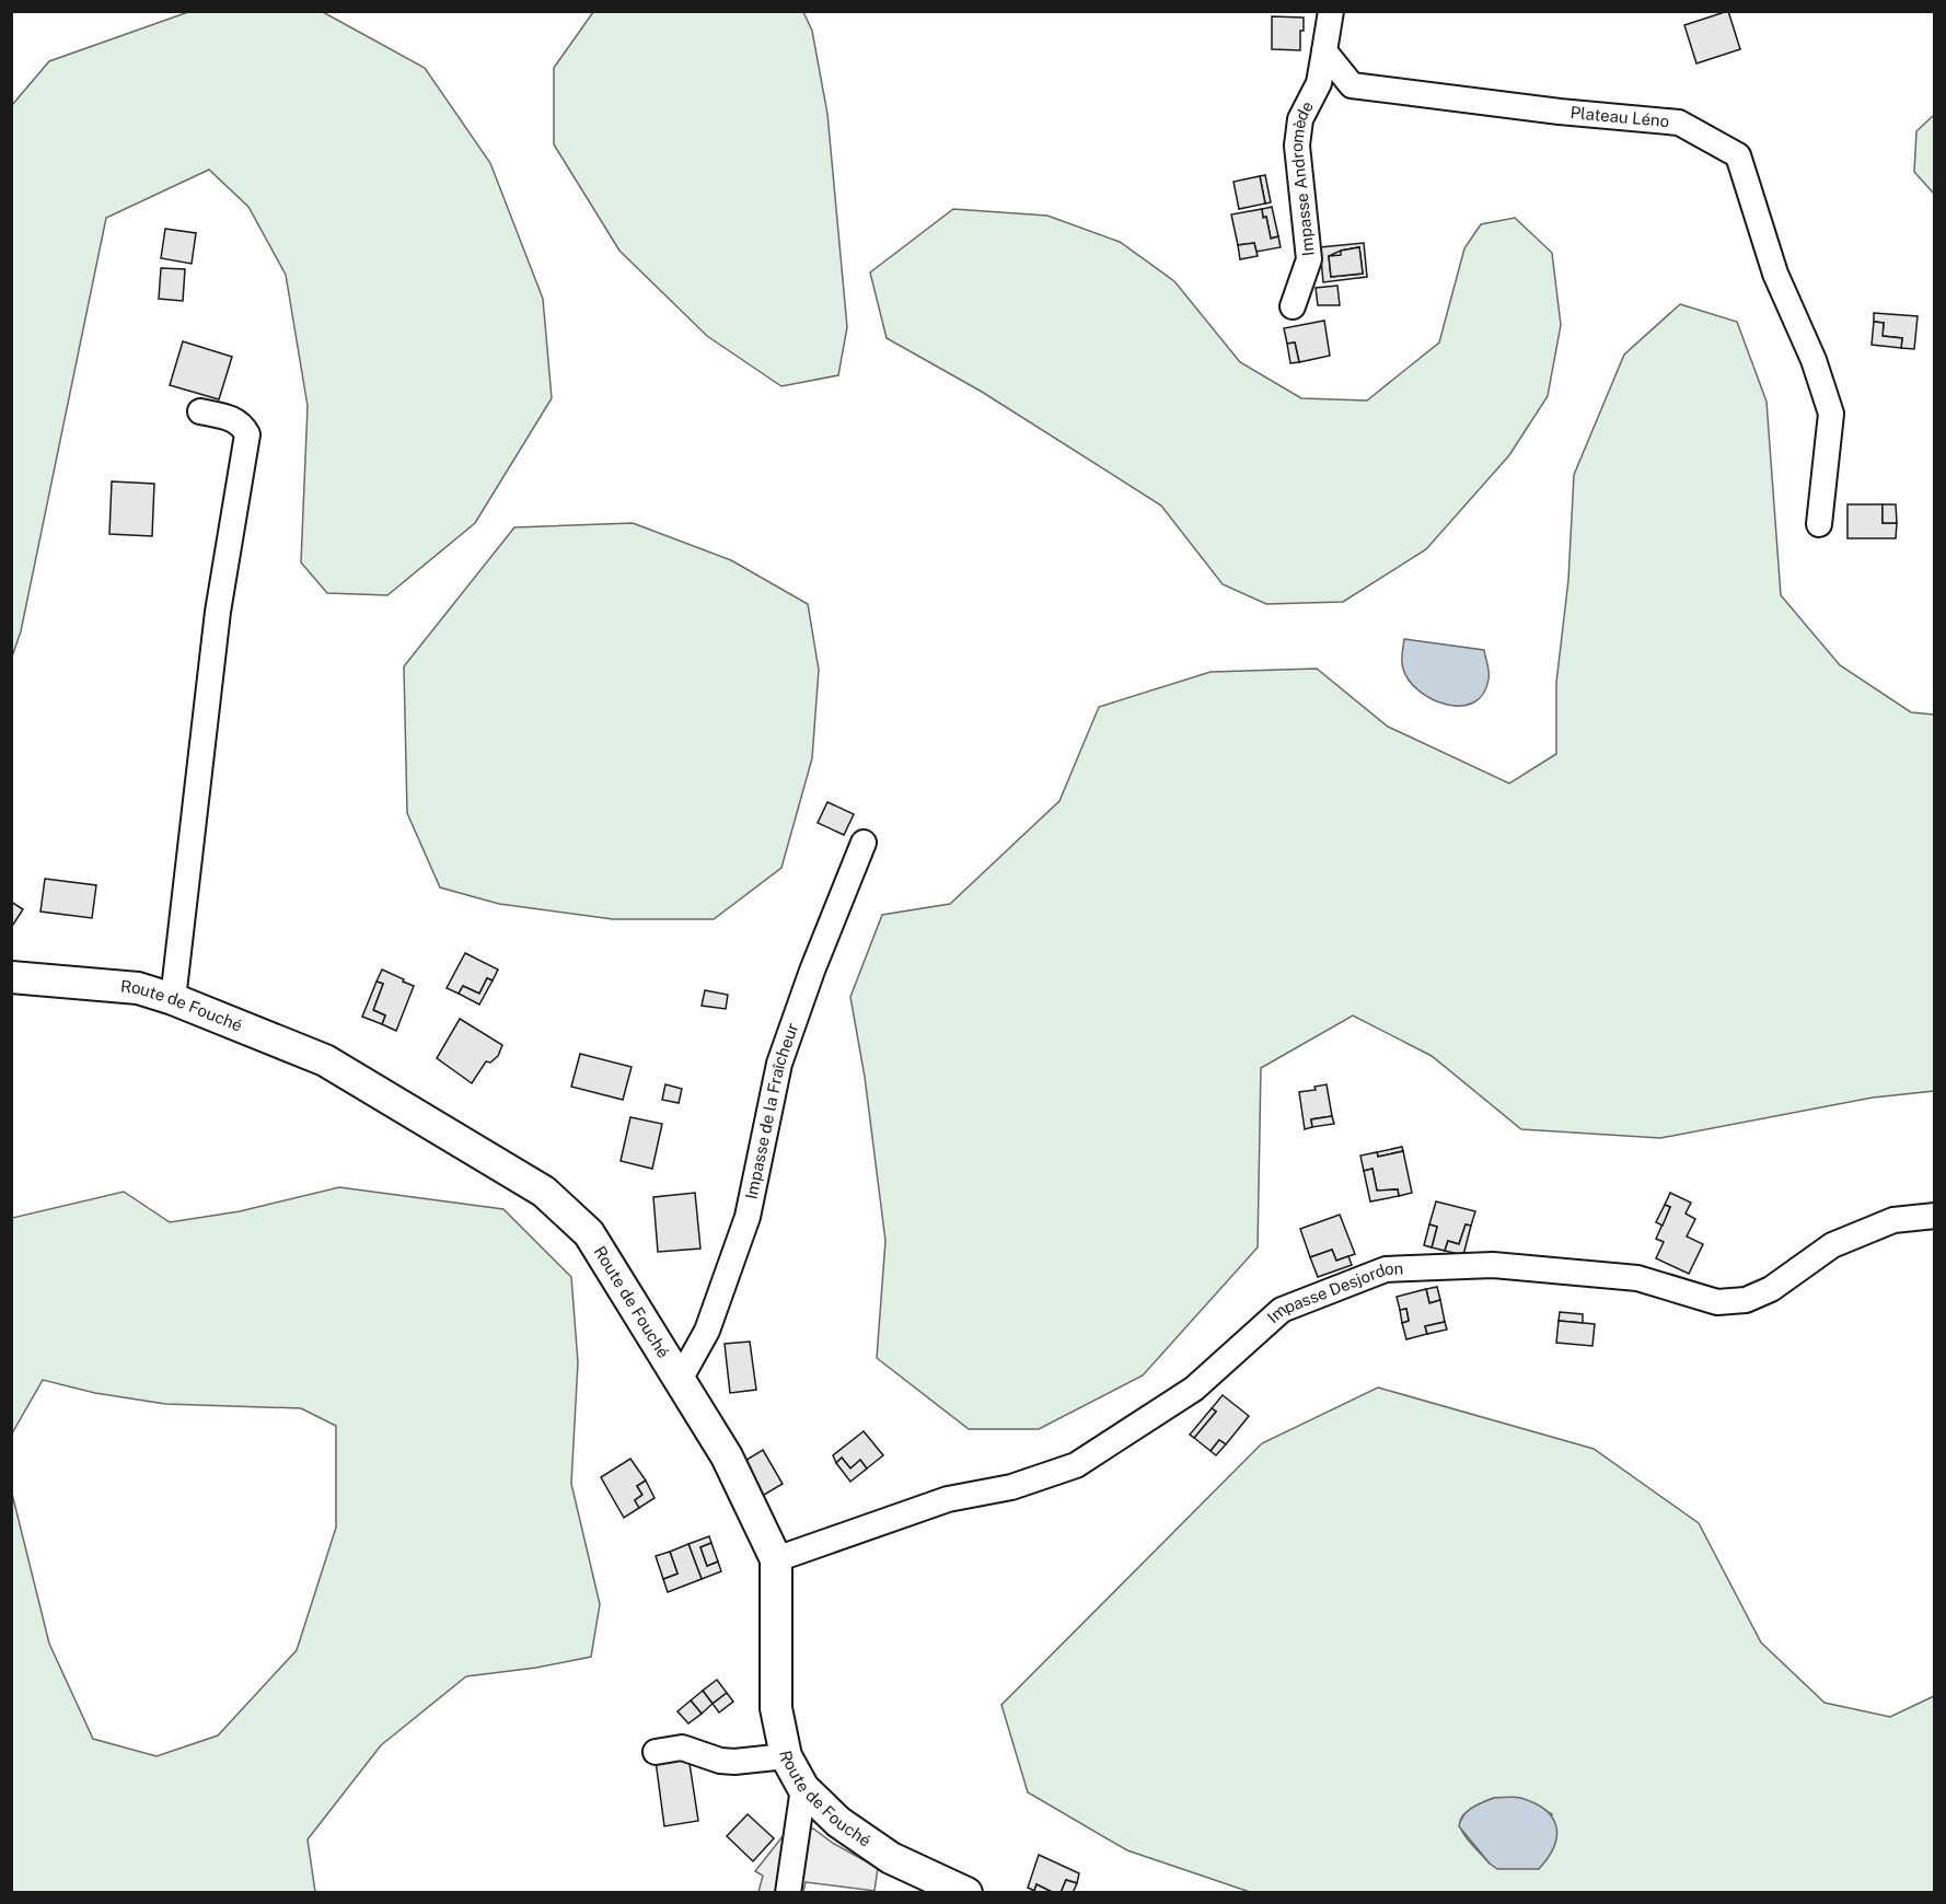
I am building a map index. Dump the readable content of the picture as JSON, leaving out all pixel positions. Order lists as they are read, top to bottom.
{
  "streets": {
    "main road": ["Route de Fouché"],
    "street": [
      "Plateau Léno",
      "Impasse Andromède",
      "Impasse de la Fraîcheur",
      "Impasse Desjordon"
    ]
  },
  "crossings": [
    ["Plateau Léno", "Impasse Andromède"],
    ["Route de Fouché", "Impasse de la Fraîcheur"],
    ["Route de Fouché", "Impasse Desjordon"]
  ]
}
